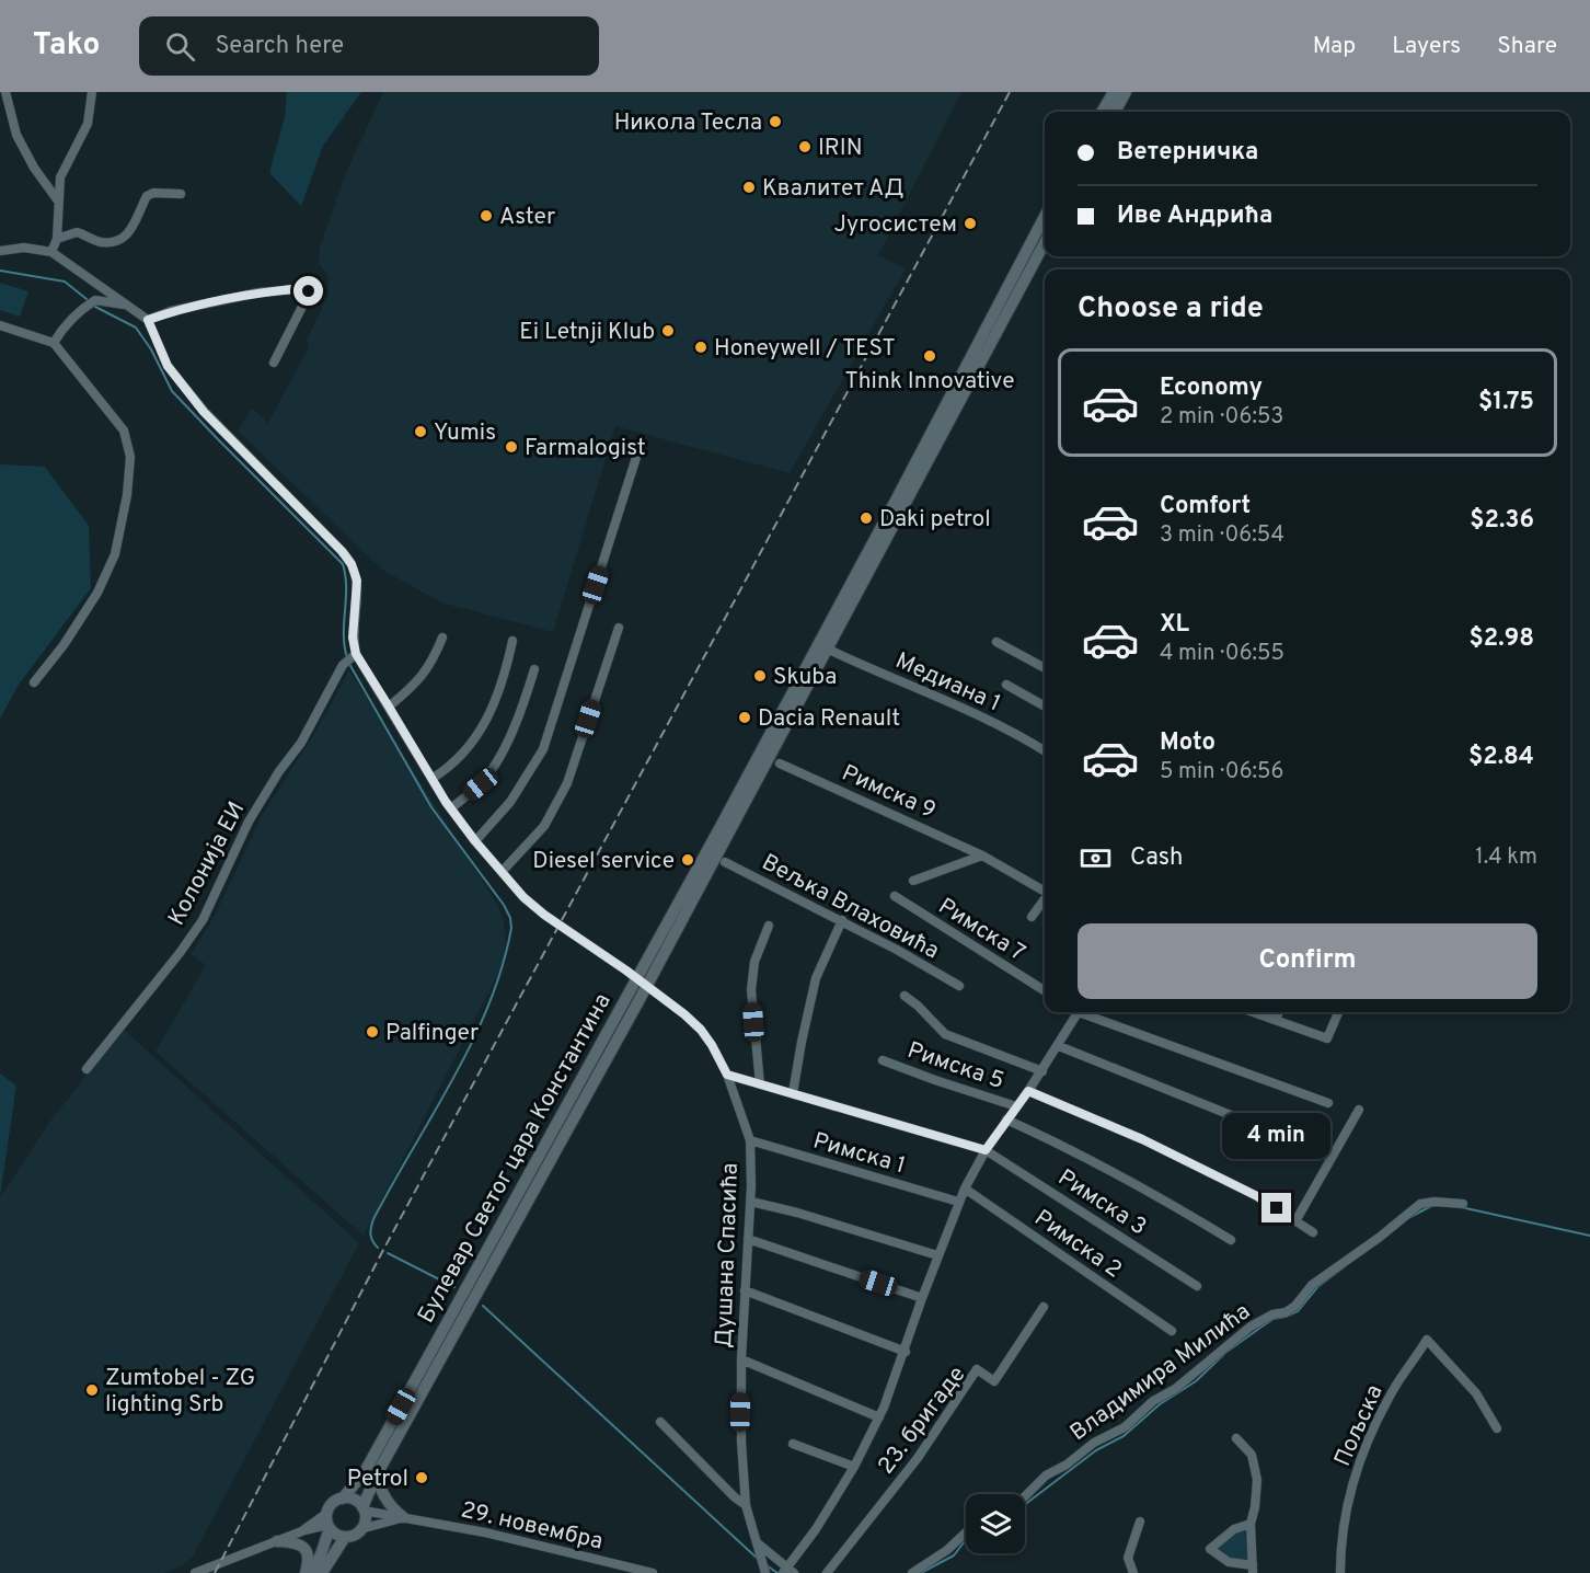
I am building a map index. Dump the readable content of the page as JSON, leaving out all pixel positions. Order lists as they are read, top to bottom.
{
  "streets": {
    "main road": ["Булевар Светог цара Константина"],
    "street": [
      "Медиана 1",
      "Римска 9",
      "Колонија ЕИ",
      "Вељка Влаховића",
      "Римска 7",
      "Римска 5",
      "Римска 1",
      "Римска 3",
      "Римска 2",
      "Душана Спасића",
      "Владимира Милића",
      "23. бригаде",
      "Пољска",
      "29. новембра"
    ]
  },
  "crossings": [
    ["Медиана 1", "Булевар Светог цара Константина"],
    ["Колонија ЕИ", "Душана Спасића"],
    ["Римска 1", "Душана Спасића"],
    ["Булевар Светог цара Константина", "Душана Спасића"],
    ["Булевар Светог цара Константина", "29. новембра"],
    ["Римска 3", "Душана Спасића"]
  ],
  "places": [
    "Никола Тесла",
    "IRIN",
    "Квалитет АД",
    "Aster",
    "Југосистем",
    "Ei Letnji Klub",
    "Honeywell / TEST",
    "Think Innovative",
    "Yumis",
    "Farmalogist",
    "Daki petrol",
    "Skuba",
    "Dacia Renault",
    "Diesel service",
    "Palfinger",
    "Zumtobel - ZG lighting Srb",
    "Petrol"
  ],
  "page": {
    "header": "Tako",
    "search": "Search here",
    "nav": ["Map", "Layers", "Share"],
    "banner": ["Ветерничка", "Иве Андрића"],
    "heading": "Choose a ride",
    "list": [
      {
        "name": "Economy",
        "note": "2 min · 06:53",
        "value": "$1.75"
      },
      {
        "name": "Comfort",
        "note": "3 min · 06:54",
        "value": "$2.36"
      },
      {
        "name": "XL",
        "note": "4 min · 06:55",
        "value": "$2.98"
      },
      {
        "name": "Moto",
        "note": "5 min · 06:56",
        "value": "$2.84"
      }
    ],
    "pay": ["Cash", "1.4 km"],
    "buttons": "Confirm",
    "bubble": "4 min"
  }
}
